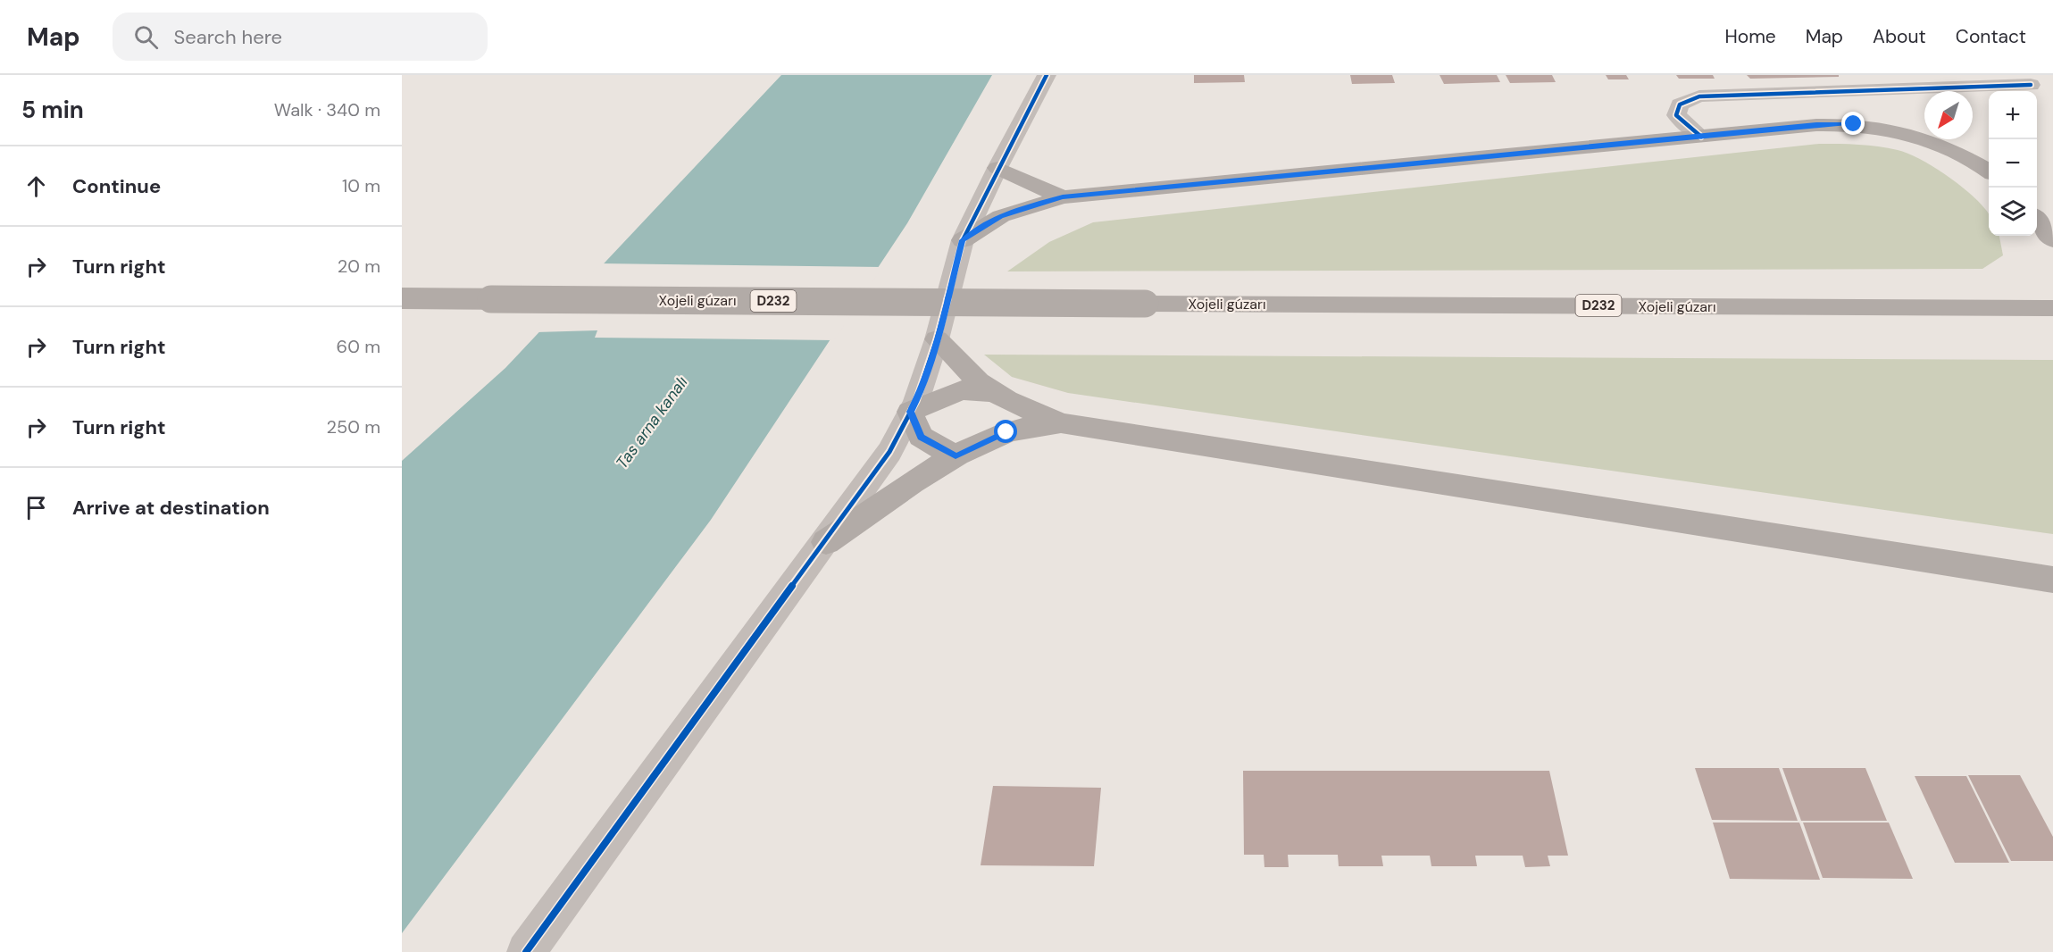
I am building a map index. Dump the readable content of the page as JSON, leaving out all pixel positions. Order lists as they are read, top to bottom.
{
  "streets": {
    "main road": ["Xojeli gúzarı", "D232"]
  },
  "water": ["Tas arna kanalı"],
  "north": "bottom left",
  "page": {
    "header": "Map",
    "search": "Search here",
    "nav": [
      "Home",
      "Map",
      "About",
      "Contact"
    ],
    "heading": ["5 min", "Walk · 340 m"],
    "map_buttons": ["+", "−"],
    "list": [
      ["Continue", "10 m"],
      ["Turn right", "20 m"],
      ["Turn right", "60 m"],
      ["Turn right", "250 m"],
      "Arrive at destination"
    ]
  }
}
